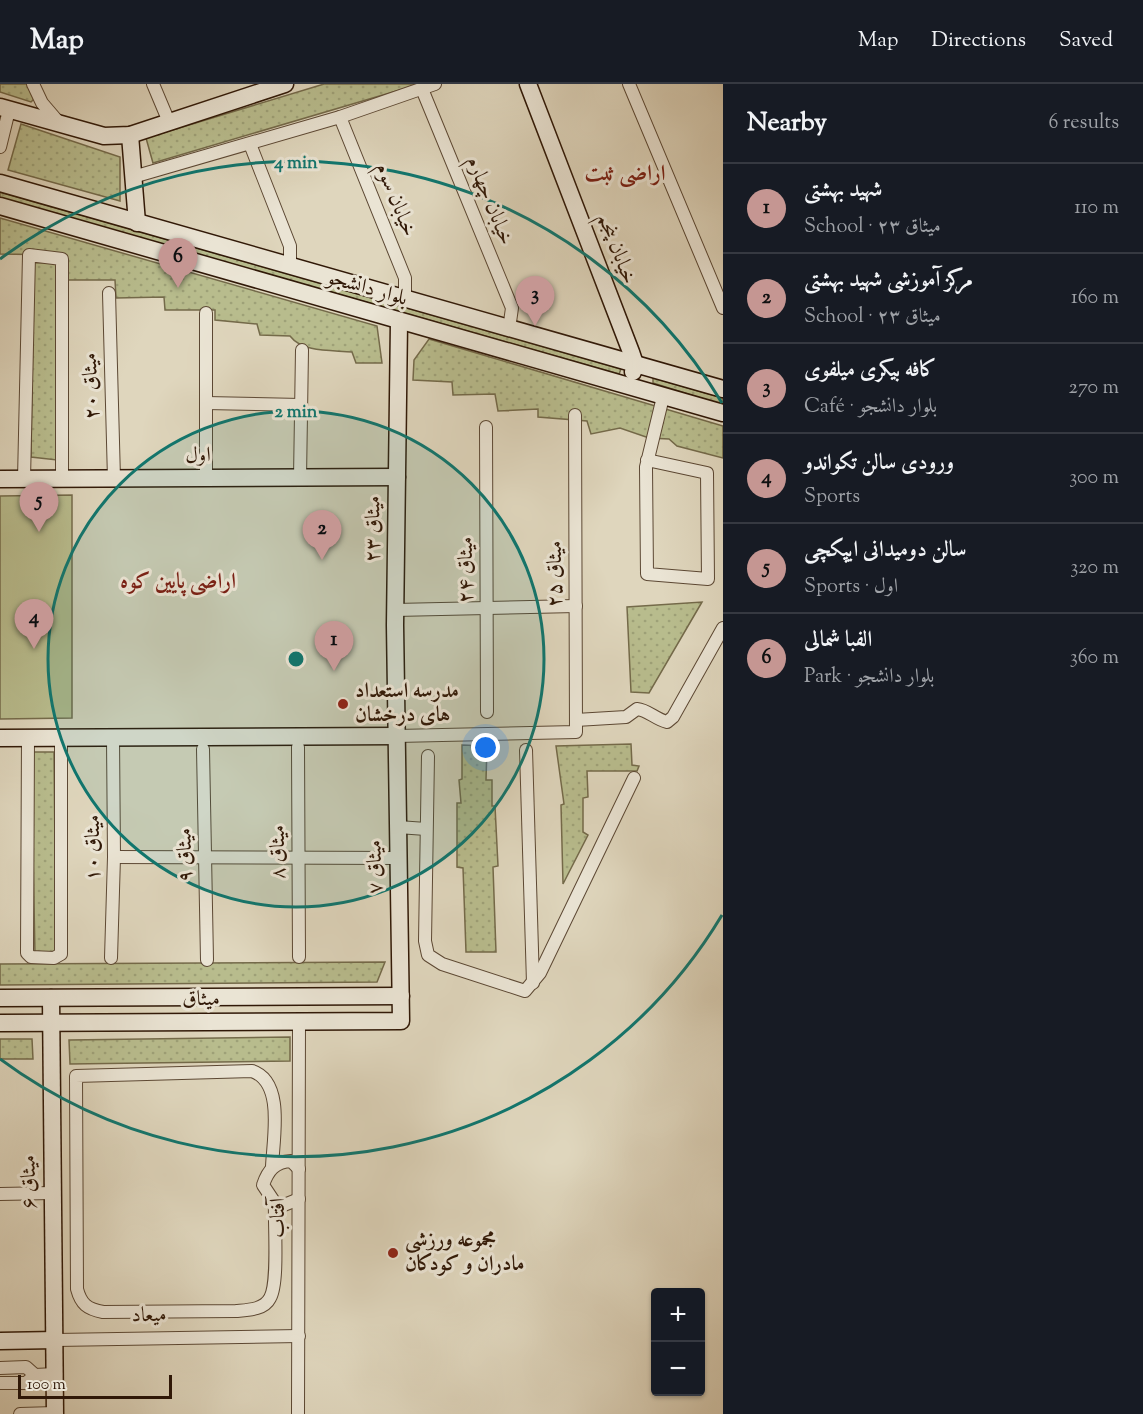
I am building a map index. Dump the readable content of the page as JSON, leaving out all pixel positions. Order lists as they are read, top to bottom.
{
  "streets": {
    "street": [
      "خیابان سوم",
      "خیابان چهارم",
      "خیابان پنجم",
      "بلوار دانشجو",
      "میثاق ۲۰",
      "اول",
      "میثاق ۲۳",
      "میثاق ۲۴",
      "میثاق ۲۵",
      "میثاق ۱۰",
      "میثاق ۸",
      "میثاق ۹",
      "میثاق ۷",
      "میثاق",
      "میثاق ۶",
      "آفتاب",
      "میعاد"
    ]
  },
  "crossings": [
    ["خیابان سوم", "بلوار دانشجو"],
    ["خیابان چهارم", "بلوار دانشجو"],
    ["خیابان پنجم", "بلوار دانشجو"],
    ["بلوار دانشجو", "میثاق ۲۳"],
    ["میثاق ۲۰", "اول"],
    ["اول", "میثاق ۲۳"],
    ["میثاق ۲۳", "میثاق ۷"],
    ["میثاق ۷", "میثاق"],
    ["میثاق", "میثاق ۶"],
    ["میثاق", "آفتاب"],
    ["میثاق ۶", "میعاد"],
    ["آفتاب", "میعاد"]
  ],
  "districts": ["اراضی ثبت", "اراضی پایین کوه"],
  "places": ["مدرسه استعداد های درخشان", "مجموعه ورزشی مادران و کودکان"],
  "scale_bar": "100 m",
  "page": {
    "header": "Map",
    "nav": ["Map", "Directions", "Saved"],
    "heading": ["Nearby", "6 results"],
    "list": [
      {
        "mark": "1",
        "name": "شهید بهشتی",
        "note": "School · میثاق ۲۳",
        "value": "110 m"
      },
      {
        "mark": "2",
        "name": "مرکز آموزشی شهید بهشتی",
        "note": "School · میثاق ۲۳",
        "value": "160 m"
      },
      {
        "mark": "3",
        "name": "کافه بیکری میلفوی",
        "note": "Café · بلوار دانشجو",
        "value": "270 m"
      },
      {
        "mark": "4",
        "name": "ورودی سالن تکواندو",
        "note": "Sports",
        "value": "300 m"
      },
      {
        "mark": "5",
        "name": "سالن دومیدانی ایپکچی",
        "note": "Sports · اول",
        "value": "320 m"
      },
      {
        "mark": "6",
        "name": "الفبا شمالی",
        "note": "Park · بلوار دانشجو",
        "value": "360 m"
      }
    ],
    "pins": [
      "6",
      "3",
      "5",
      "2",
      "4",
      "1"
    ],
    "map_buttons": ["+", "−"],
    "scale": "100 m"
  },
  "rings": ["4 min", "2 min"]
}
